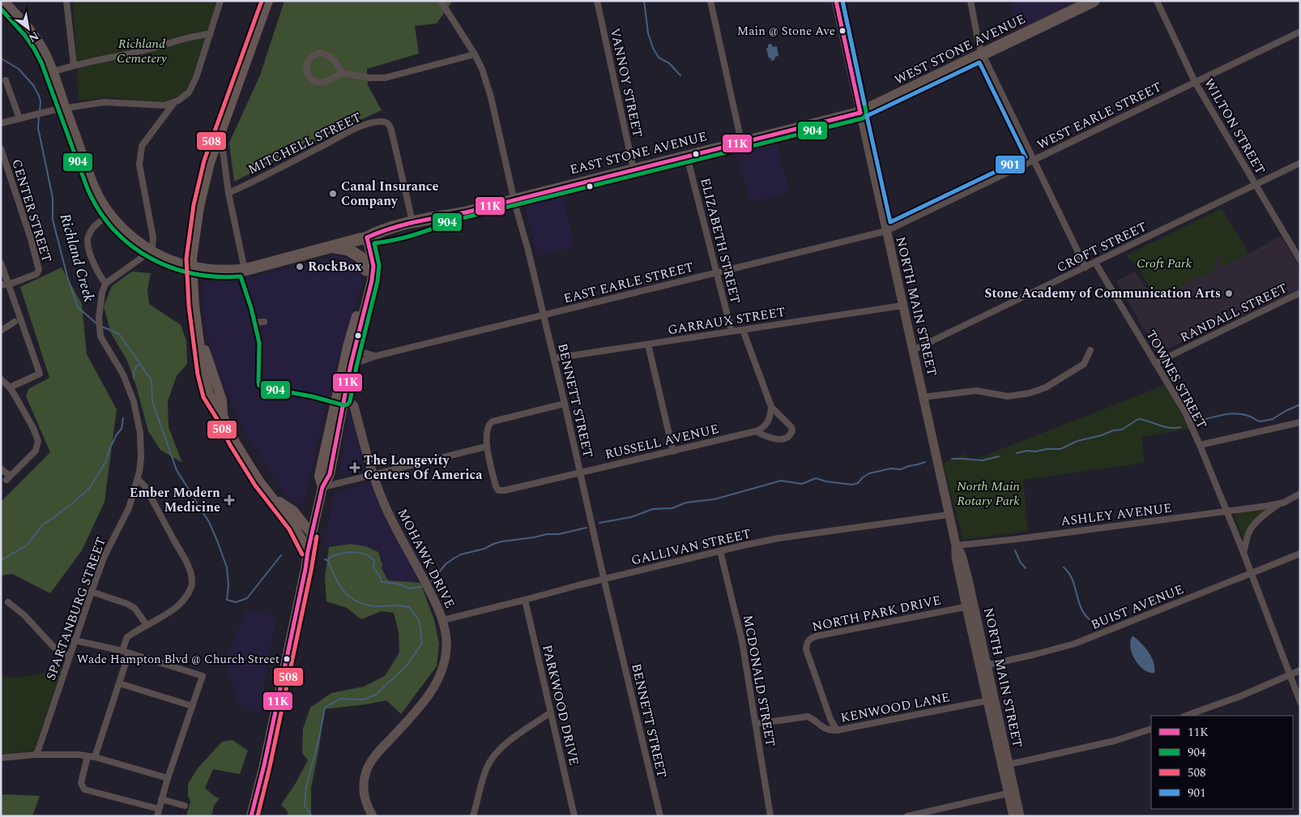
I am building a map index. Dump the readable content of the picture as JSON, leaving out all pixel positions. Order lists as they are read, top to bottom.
{
  "streets": {
    "highway": ["WEST STONE AVENUE", "EAST STONE AVENUE"],
    "street": [
      "VANNOY STREET",
      "WEST EARLE STREET",
      "WILTON STREET",
      "MITCHELL STREET",
      "CENTER STREET",
      "ELIZABETH STREET",
      "CROFT STREET",
      "EAST EARLE STREET",
      "NORTH MAIN STREET",
      "RANDALL STREET",
      "GARRAUX STREET",
      "TOWNES STREET",
      "BENNETT STREET",
      "RUSSELL AVENUE",
      "ASHLEY AVENUE",
      "GALLIVAN STREET",
      "MOHAWK DRIVE",
      "BUIST AVENUE",
      "SPARTANBURG STREET",
      "NORTH PARK DRIVE",
      "MCDONALD STREET",
      "PARKWOOD DRIVE",
      "KENWOOD LANE"
    ]
  },
  "crossings": [
    ["WEST STONE AVENUE", "EAST STONE AVENUE"],
    ["WEST STONE AVENUE", "NORTH MAIN STREET"],
    ["VANNOY STREET", "EAST STONE AVENUE"],
    ["WEST EARLE STREET", "WILTON STREET"],
    ["WEST EARLE STREET", "EAST EARLE STREET"],
    ["WEST EARLE STREET", "NORTH MAIN STREET"],
    ["WILTON STREET", "CROFT STREET"],
    ["MITCHELL STREET", "EAST STONE AVENUE"],
    ["EAST STONE AVENUE", "ELIZABETH STREET"],
    ["EAST STONE AVENUE", "NORTH MAIN STREET"],
    ["EAST STONE AVENUE", "BENNETT STREET"],
    ["ELIZABETH STREET", "EAST EARLE STREET"],
    ["ELIZABETH STREET", "GARRAUX STREET"],
    ["CROFT STREET", "NORTH MAIN STREET"],
    ["CROFT STREET", "TOWNES STREET"],
    ["EAST EARLE STREET", "NORTH MAIN STREET"],
    ["EAST EARLE STREET", "BENNETT STREET"],
    ["NORTH MAIN STREET", "GARRAUX STREET"],
    ["NORTH MAIN STREET", "ASHLEY AVENUE"],
    ["NORTH MAIN STREET", "GALLIVAN STREET"],
    ["NORTH MAIN STREET", "BUIST AVENUE"],
    ["NORTH MAIN STREET", "NORTH PARK DRIVE"],
    ["NORTH MAIN STREET", "KENWOOD LANE"],
    ["RANDALL STREET", "TOWNES STREET"],
    ["GARRAUX STREET", "BENNETT STREET"],
    ["TOWNES STREET", "ASHLEY AVENUE"],
    ["TOWNES STREET", "BUIST AVENUE"],
    ["BENNETT STREET", "RUSSELL AVENUE"],
    ["BENNETT STREET", "GALLIVAN STREET"],
    ["GALLIVAN STREET", "MOHAWK DRIVE"],
    ["GALLIVAN STREET", "MCDONALD STREET"],
    ["GALLIVAN STREET", "PARKWOOD DRIVE"],
    ["NORTH PARK DRIVE", "KENWOOD LANE"],
    ["MCDONALD STREET", "KENWOOD LANE"]
  ],
  "water": ["Richland Creek"],
  "parks": ["Richland Cemetery", "Croft Park", "North Main Rotary Park"],
  "places": {
    "other": [
      "Main @ Stone Ave",
      "Canal Insurance Company",
      "RockBox",
      "Stone Academy of Communication Arts",
      "Wade Hampton Blvd @ Church Street"
    ],
    "health": ["The Longevity Centers Of America", "Ember Modern Medicine"]
  },
  "lines": [
    "transit line 11K",
    "transit line 904",
    "transit line 508",
    "transit line 901"
  ],
  "legend": [
    "11K",
    "904",
    "508",
    "901"
  ],
  "north": "bottom right"
}
